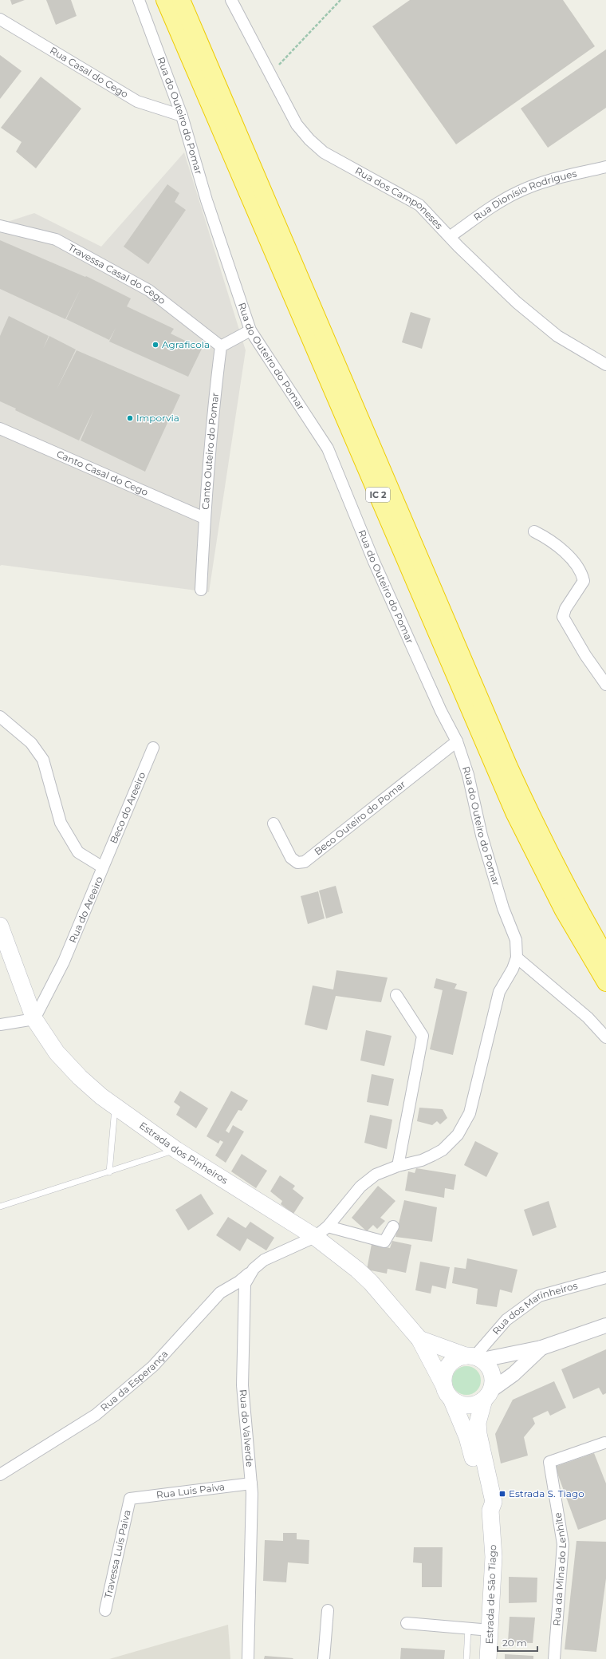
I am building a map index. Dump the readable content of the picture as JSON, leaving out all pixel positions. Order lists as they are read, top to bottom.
{
  "streets": {
    "highway": ["IC 2"],
    "main road": ["Estrada dos Pinheiros", "Estrada de São Tiago"],
    "street": [
      "Rua Casal do Cego",
      "Rua do Outeiro do Pomar",
      "Rua Dionísio Rodrigues",
      "Rua dos Camponeses",
      "Travessa Casal do Cego",
      "Canto Outeiro do Pomar",
      "Canto Casal do Cego",
      "Beco do Areeiro",
      "Beco Outeiro do Pomar",
      "Rua do Areeiro",
      "Rua dos Marinheiros",
      "Rua da Esperança",
      "Rua do Valverde",
      "Rua Luis Paiva",
      "Travessa Luís Paiva",
      "Rua da Mina do Lenhite"
    ]
  },
  "crossings": [
    ["Rua Casal do Cego", "Rua do Outeiro do Pomar"],
    ["Rua do Outeiro do Pomar", "Beco Outeiro do Pomar"],
    ["Rua do Outeiro do Pomar", "Rua do Valverde"],
    ["Rua Dionísio Rodrigues", "Rua dos Camponeses"],
    ["Travessa Casal do Cego", "Canto Outeiro do Pomar"],
    ["Canto Outeiro do Pomar", "Canto Casal do Cego"],
    ["Beco do Areeiro", "Rua do Areeiro"],
    ["Rua do Areeiro", "Estrada dos Pinheiros"],
    ["Estrada dos Pinheiros", "Rua dos Marinheiros"],
    ["Estrada dos Pinheiros", "Rua do Valverde"],
    ["Estrada dos Pinheiros", "Estrada de São Tiago"],
    ["Rua dos Marinheiros", "Estrada de São Tiago"],
    ["Rua da Esperança", "Rua do Valverde"],
    ["Rua do Valverde", "Rua Luis Paiva"],
    ["Rua Luis Paiva", "Travessa Luís Paiva"]
  ],
  "places": {
    "other": ["Agraficola", "Imporvia"],
    "transit": ["Estrada S. Tiago"]
  },
  "scale_bar": "20 m"
}
